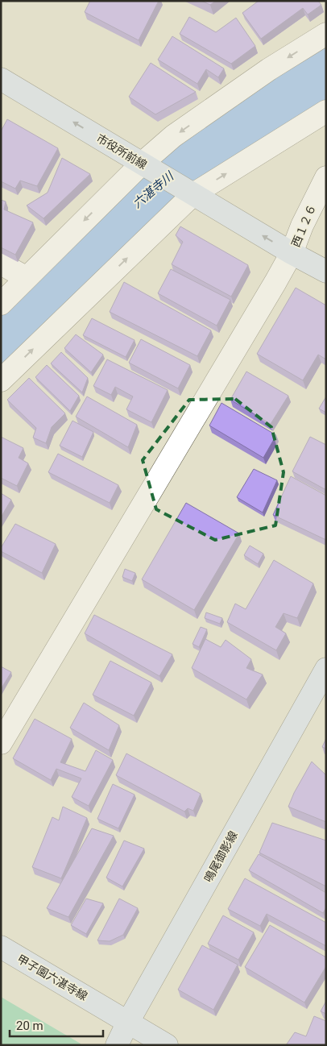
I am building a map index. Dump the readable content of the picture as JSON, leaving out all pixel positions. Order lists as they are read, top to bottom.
{
  "streets": {
    "street": [
      "市役所前線",
      "西１２６",
      "鳴尾御影線",
      "甲子園六湛寺線"
    ]
  },
  "crossings": [
    ["市役所前線", "西１２６"],
    ["鳴尾御影線", "甲子園六湛寺線"]
  ],
  "one_way": ["市役所前線"],
  "water": ["六湛寺川"],
  "scale_bar": "20 m"
}
